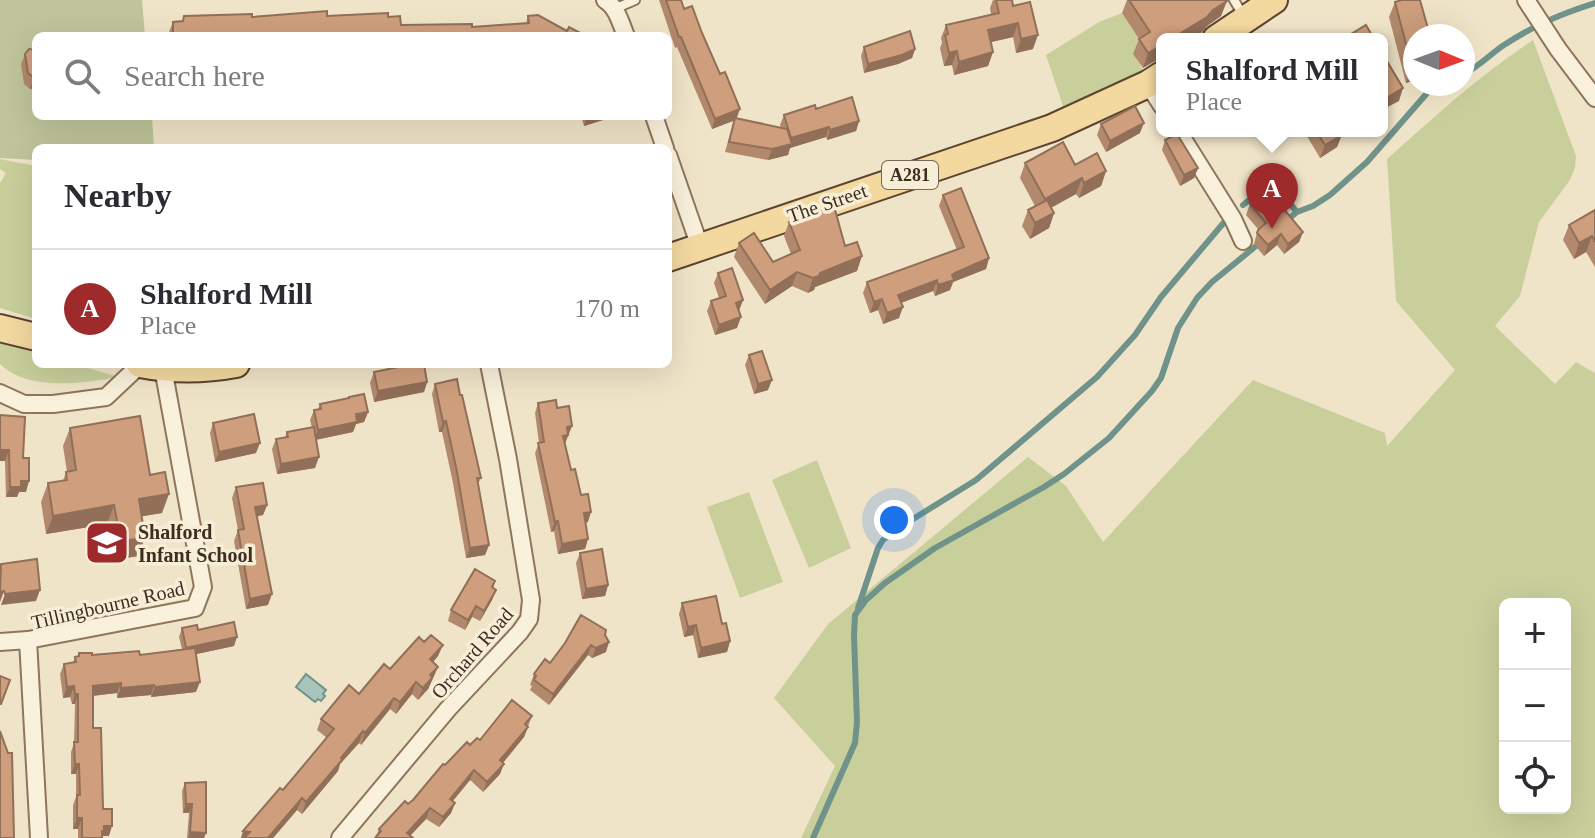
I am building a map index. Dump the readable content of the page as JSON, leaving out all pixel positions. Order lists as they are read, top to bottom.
{
  "streets": {
    "main road": ["A281", "The Street"],
    "street": ["Tillingbourne Road", "Orchard Road"]
  },
  "places": {
    "school or university": ["Shalford Infant School"]
  },
  "north": "right",
  "page": {
    "search": "Search here",
    "popup": ["Shalford Mill", "Place"],
    "heading": "Nearby",
    "pins": "A",
    "list": [
      {
        "mark": "A",
        "name": "Shalford Mill",
        "note": "Place",
        "value": "170 m"
      }
    ],
    "map_buttons": ["+", "−"]
  }
}
